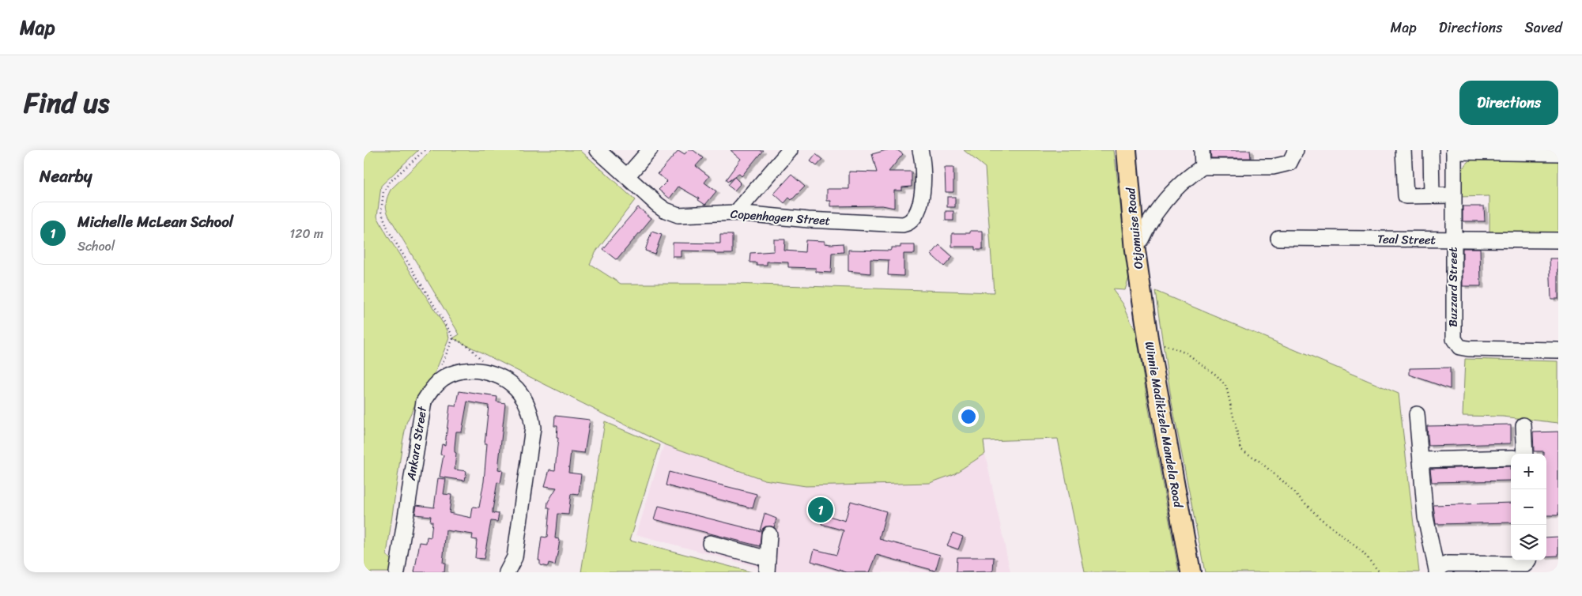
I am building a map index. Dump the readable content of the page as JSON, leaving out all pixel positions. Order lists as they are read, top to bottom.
{
  "streets": {
    "main road": ["Otjomuise Road", "Winnie Madikizela Mandela Road"],
    "street": [
      "Copenhagen Street",
      "Teal Street",
      "Buzzard Street",
      "Ankara Street"
    ]
  },
  "crossings": [
    ["Otjomuise Road", "Winnie Madikizela Mandela Road"],
    ["Teal Street", "Buzzard Street"]
  ],
  "page": {
    "header": "Map",
    "nav": ["Map", "Directions", "Saved"],
    "title": "Find us",
    "buttons": "Directions",
    "heading": "Nearby",
    "list": [
      {
        "mark": "1",
        "name": "Michelle McLean School",
        "note": "School",
        "value": "120 m"
      }
    ],
    "map_buttons": ["+", "−"],
    "pins": "1"
  }
}
